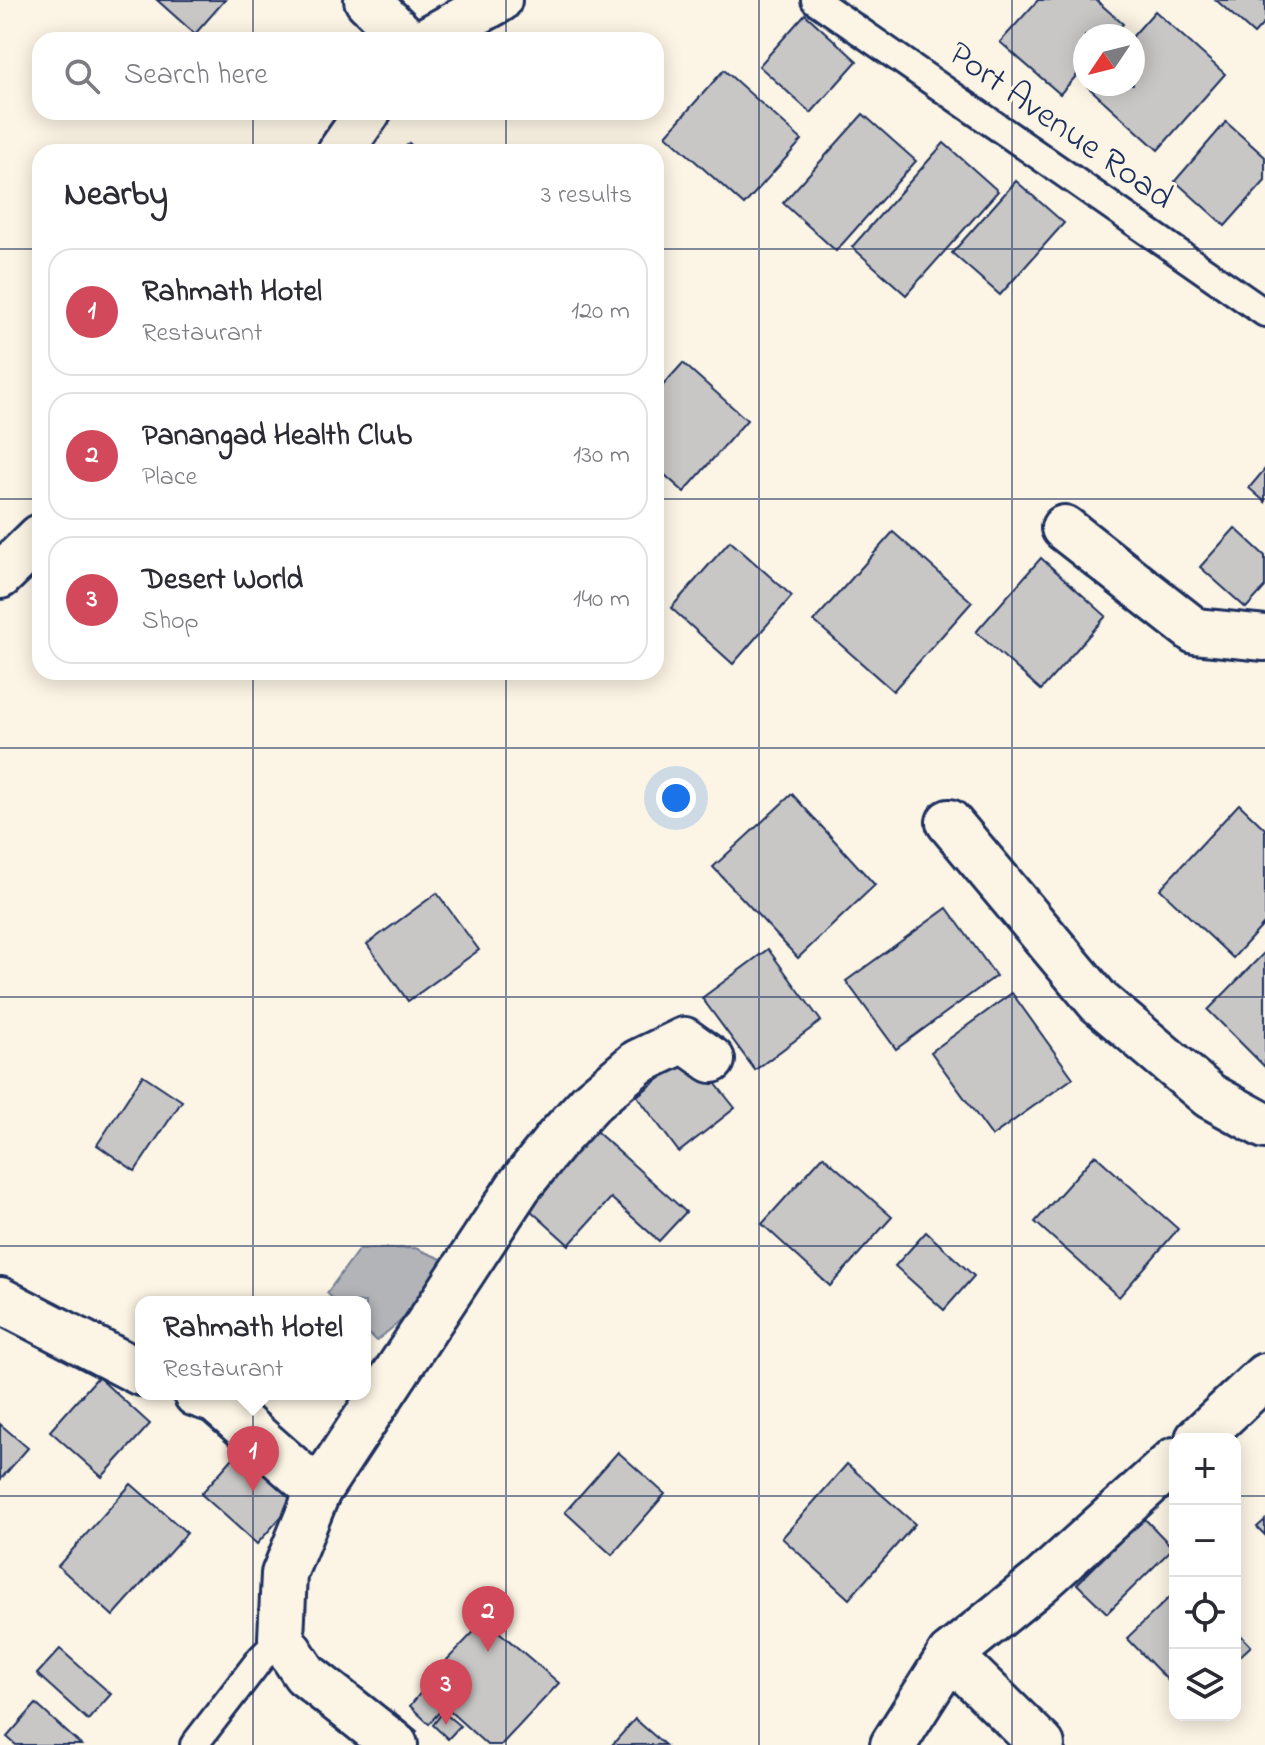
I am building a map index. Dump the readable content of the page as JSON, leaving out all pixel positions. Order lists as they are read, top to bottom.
{
  "streets": {
    "lane": ["Port Avenue Road"]
  },
  "north": "bottom left",
  "page": {
    "search": "Search here",
    "heading": ["Nearby", "3 results"],
    "list": [
      {
        "mark": "1",
        "name": "Rahmath Hotel",
        "note": "Restaurant",
        "value": "120 m"
      },
      {
        "mark": "2",
        "name": "Panangad Health Club",
        "note": "Place",
        "value": "130 m"
      },
      {
        "mark": "3",
        "name": "Desert World",
        "note": "Shop",
        "value": "140 m"
      }
    ],
    "popup": ["Rahmath Hotel", "Restaurant"],
    "pins": ["1", "2", "3"],
    "map_buttons": ["+", "−"]
  }
}
